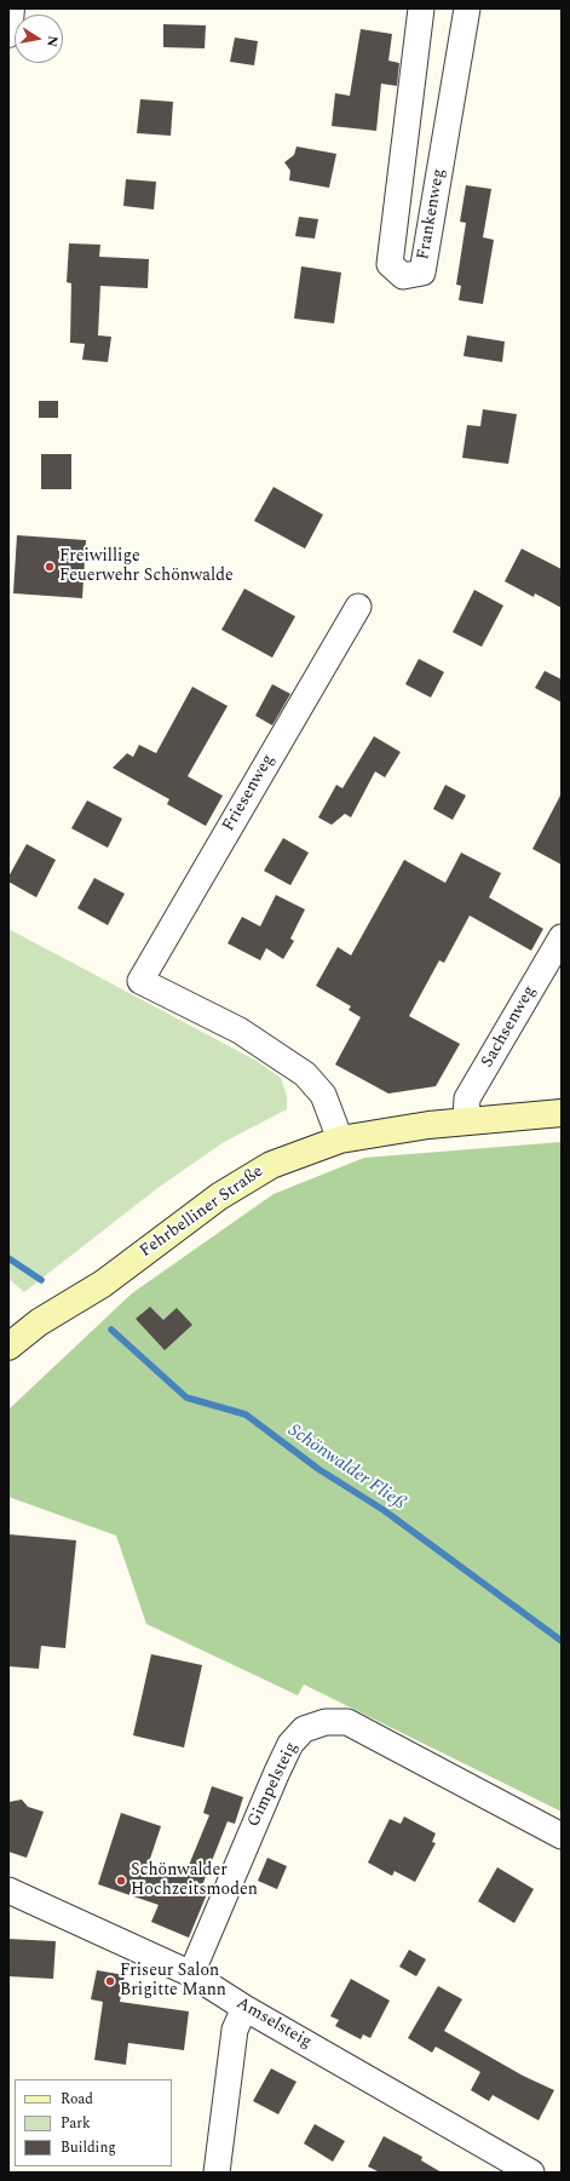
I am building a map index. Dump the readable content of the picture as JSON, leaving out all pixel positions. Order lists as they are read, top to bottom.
{
  "streets": {
    "main road": ["Fehrbelliner Straße"],
    "street": [
      "Frankenweg",
      "Friesenweg",
      "Sachsenweg",
      "Gimpelsteig",
      "Amselsteig"
    ]
  },
  "crossings": [
    ["Friesenweg", "Fehrbelliner Straße"],
    ["Sachsenweg", "Fehrbelliner Straße"],
    ["Gimpelsteig", "Amselsteig"]
  ],
  "water": ["Schönwalder Fließ"],
  "places": ["Freiwillige Feuerwehr Schönwalde", "Schönwalder Hochzeitsmoden", "Friseur Salon Brigitte Mann"],
  "legend": ["Road", "Park", "Building"],
  "north": "right"
}
